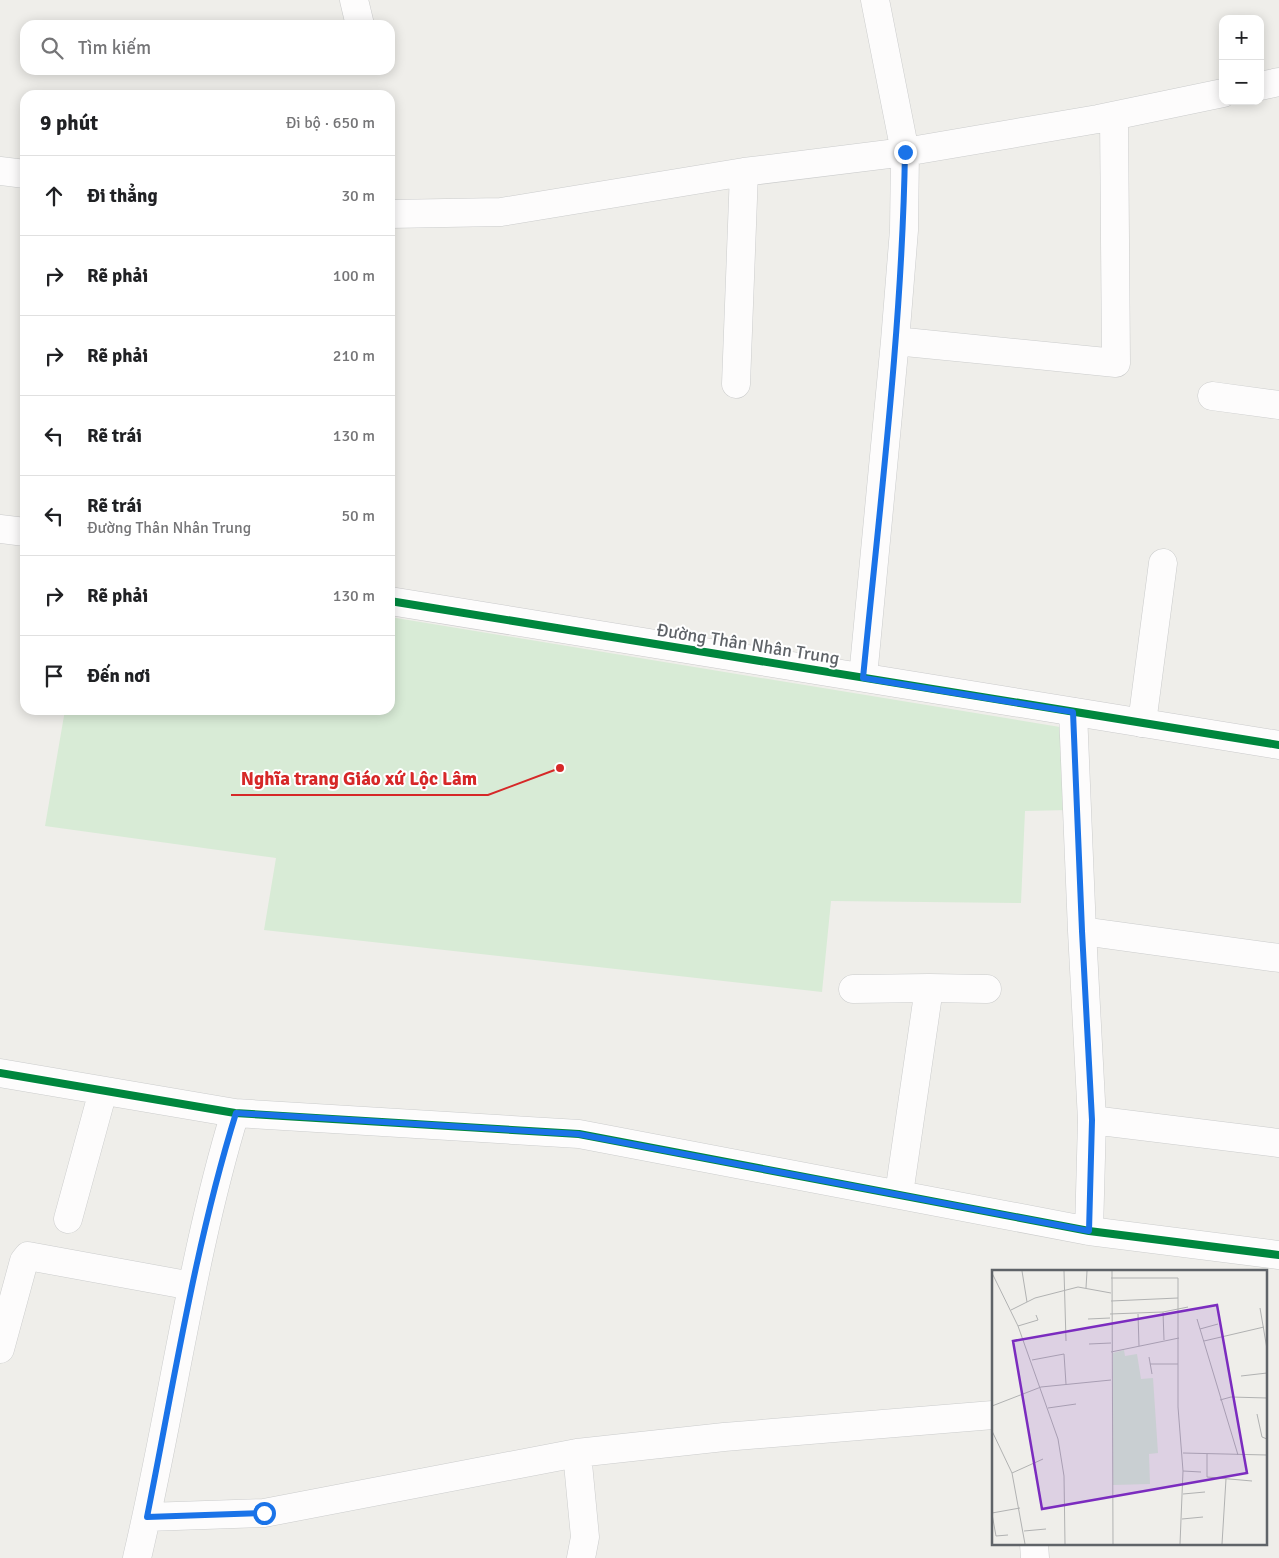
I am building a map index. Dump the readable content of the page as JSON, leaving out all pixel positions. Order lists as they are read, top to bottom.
{
  "streets": {
    "street": ["Đường Thân Nhân Trung"]
  },
  "places": ["Nghĩa trang Giáo xứ Lộc Lâm"],
  "page": {
    "map_buttons": ["+", "−"],
    "search": "Tìm kiếm",
    "heading": ["9 phút", "Đi bộ · 650 m"],
    "list": [
      ["Đi thẳng", "30 m"],
      ["Rẽ phải", "100 m"],
      ["Rẽ phải", "210 m"],
      ["Rẽ trái", "130 m"],
      ["Rẽ trái", "Đường Thân Nhân Trung", "50 m"],
      ["Rẽ phải", "130 m"],
      "Đến nơi"
    ]
  }
}
